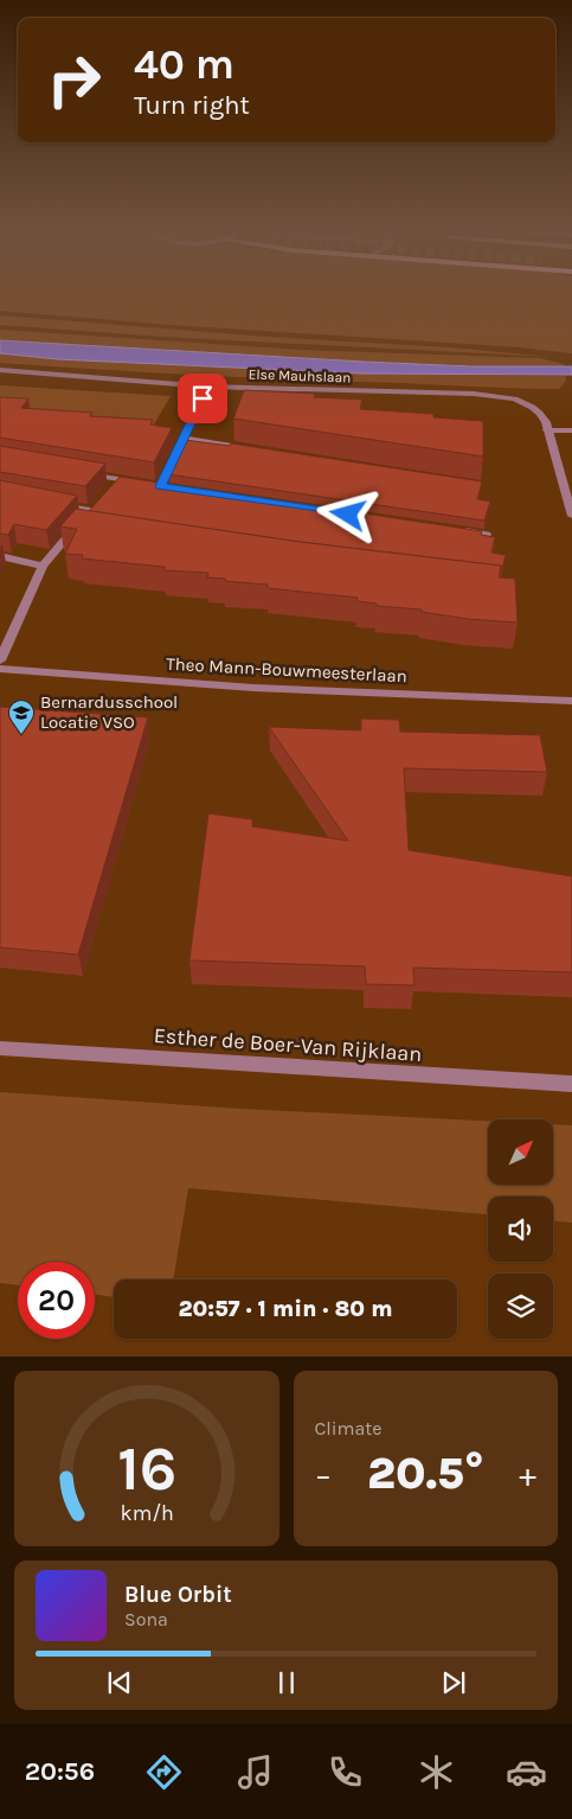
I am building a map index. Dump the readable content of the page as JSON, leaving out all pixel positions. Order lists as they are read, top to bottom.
{
  "streets": {
    "street": ["Else Mauhslaan", "Theo Mann-Bouwmeesterlaan", "Esther de Boer-Van Rijklaan"]
  },
  "places": {
    "school or university": ["Bernardusschool Locatie VSO"]
  },
  "north": "top right",
  "page": {
    "turn": ["40 m", "Turn right"],
    "limit": "20",
    "trip": "20:57 · 1 min · 80 m",
    "tile": "Climate",
    "heat": ["−", "20.5°", "+"],
    "song": ["Blue Orbit", "Sona"],
    "tabs": "20:56",
    "gauge": ["16", "km/h"]
  }
}
